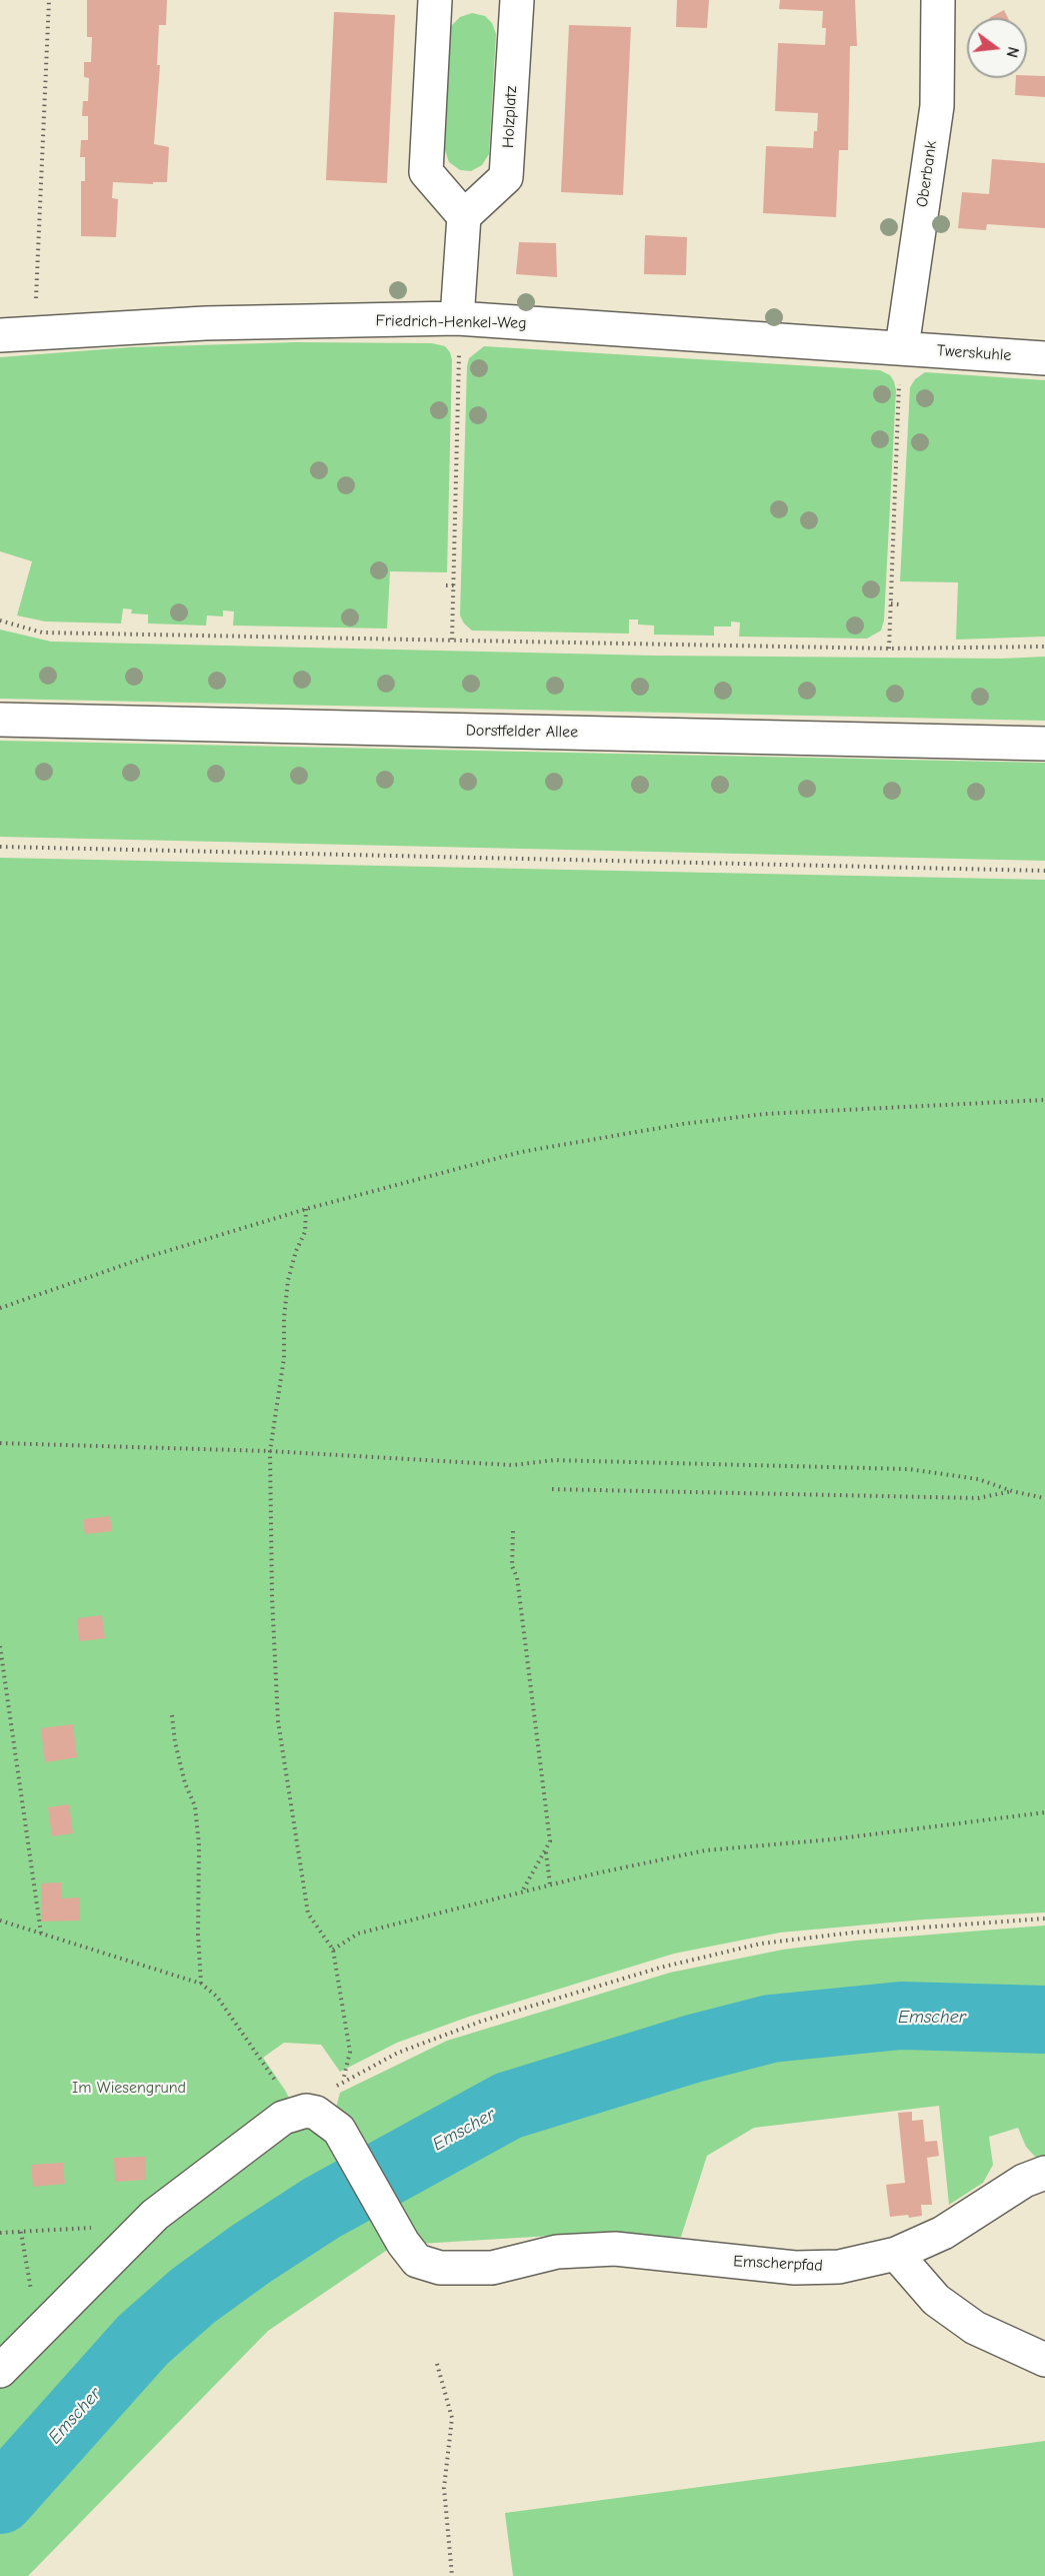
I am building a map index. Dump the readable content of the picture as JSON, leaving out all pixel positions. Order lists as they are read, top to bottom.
{
  "streets": {
    "street": [
      "Holzplatz",
      "Oberbank",
      "Friedrich-Henkel-Weg",
      "Twerskuhle",
      "Dorstfelder Allee",
      "Emscherpfad"
    ]
  },
  "crossings": [
    ["Oberbank", "Friedrich-Henkel-Weg"],
    ["Oberbank", "Twerskuhle"],
    ["Friedrich-Henkel-Weg", "Twerskuhle"]
  ],
  "water": ["Emscher"],
  "parks": ["Im Wiesengrund"],
  "north": "right"
}
